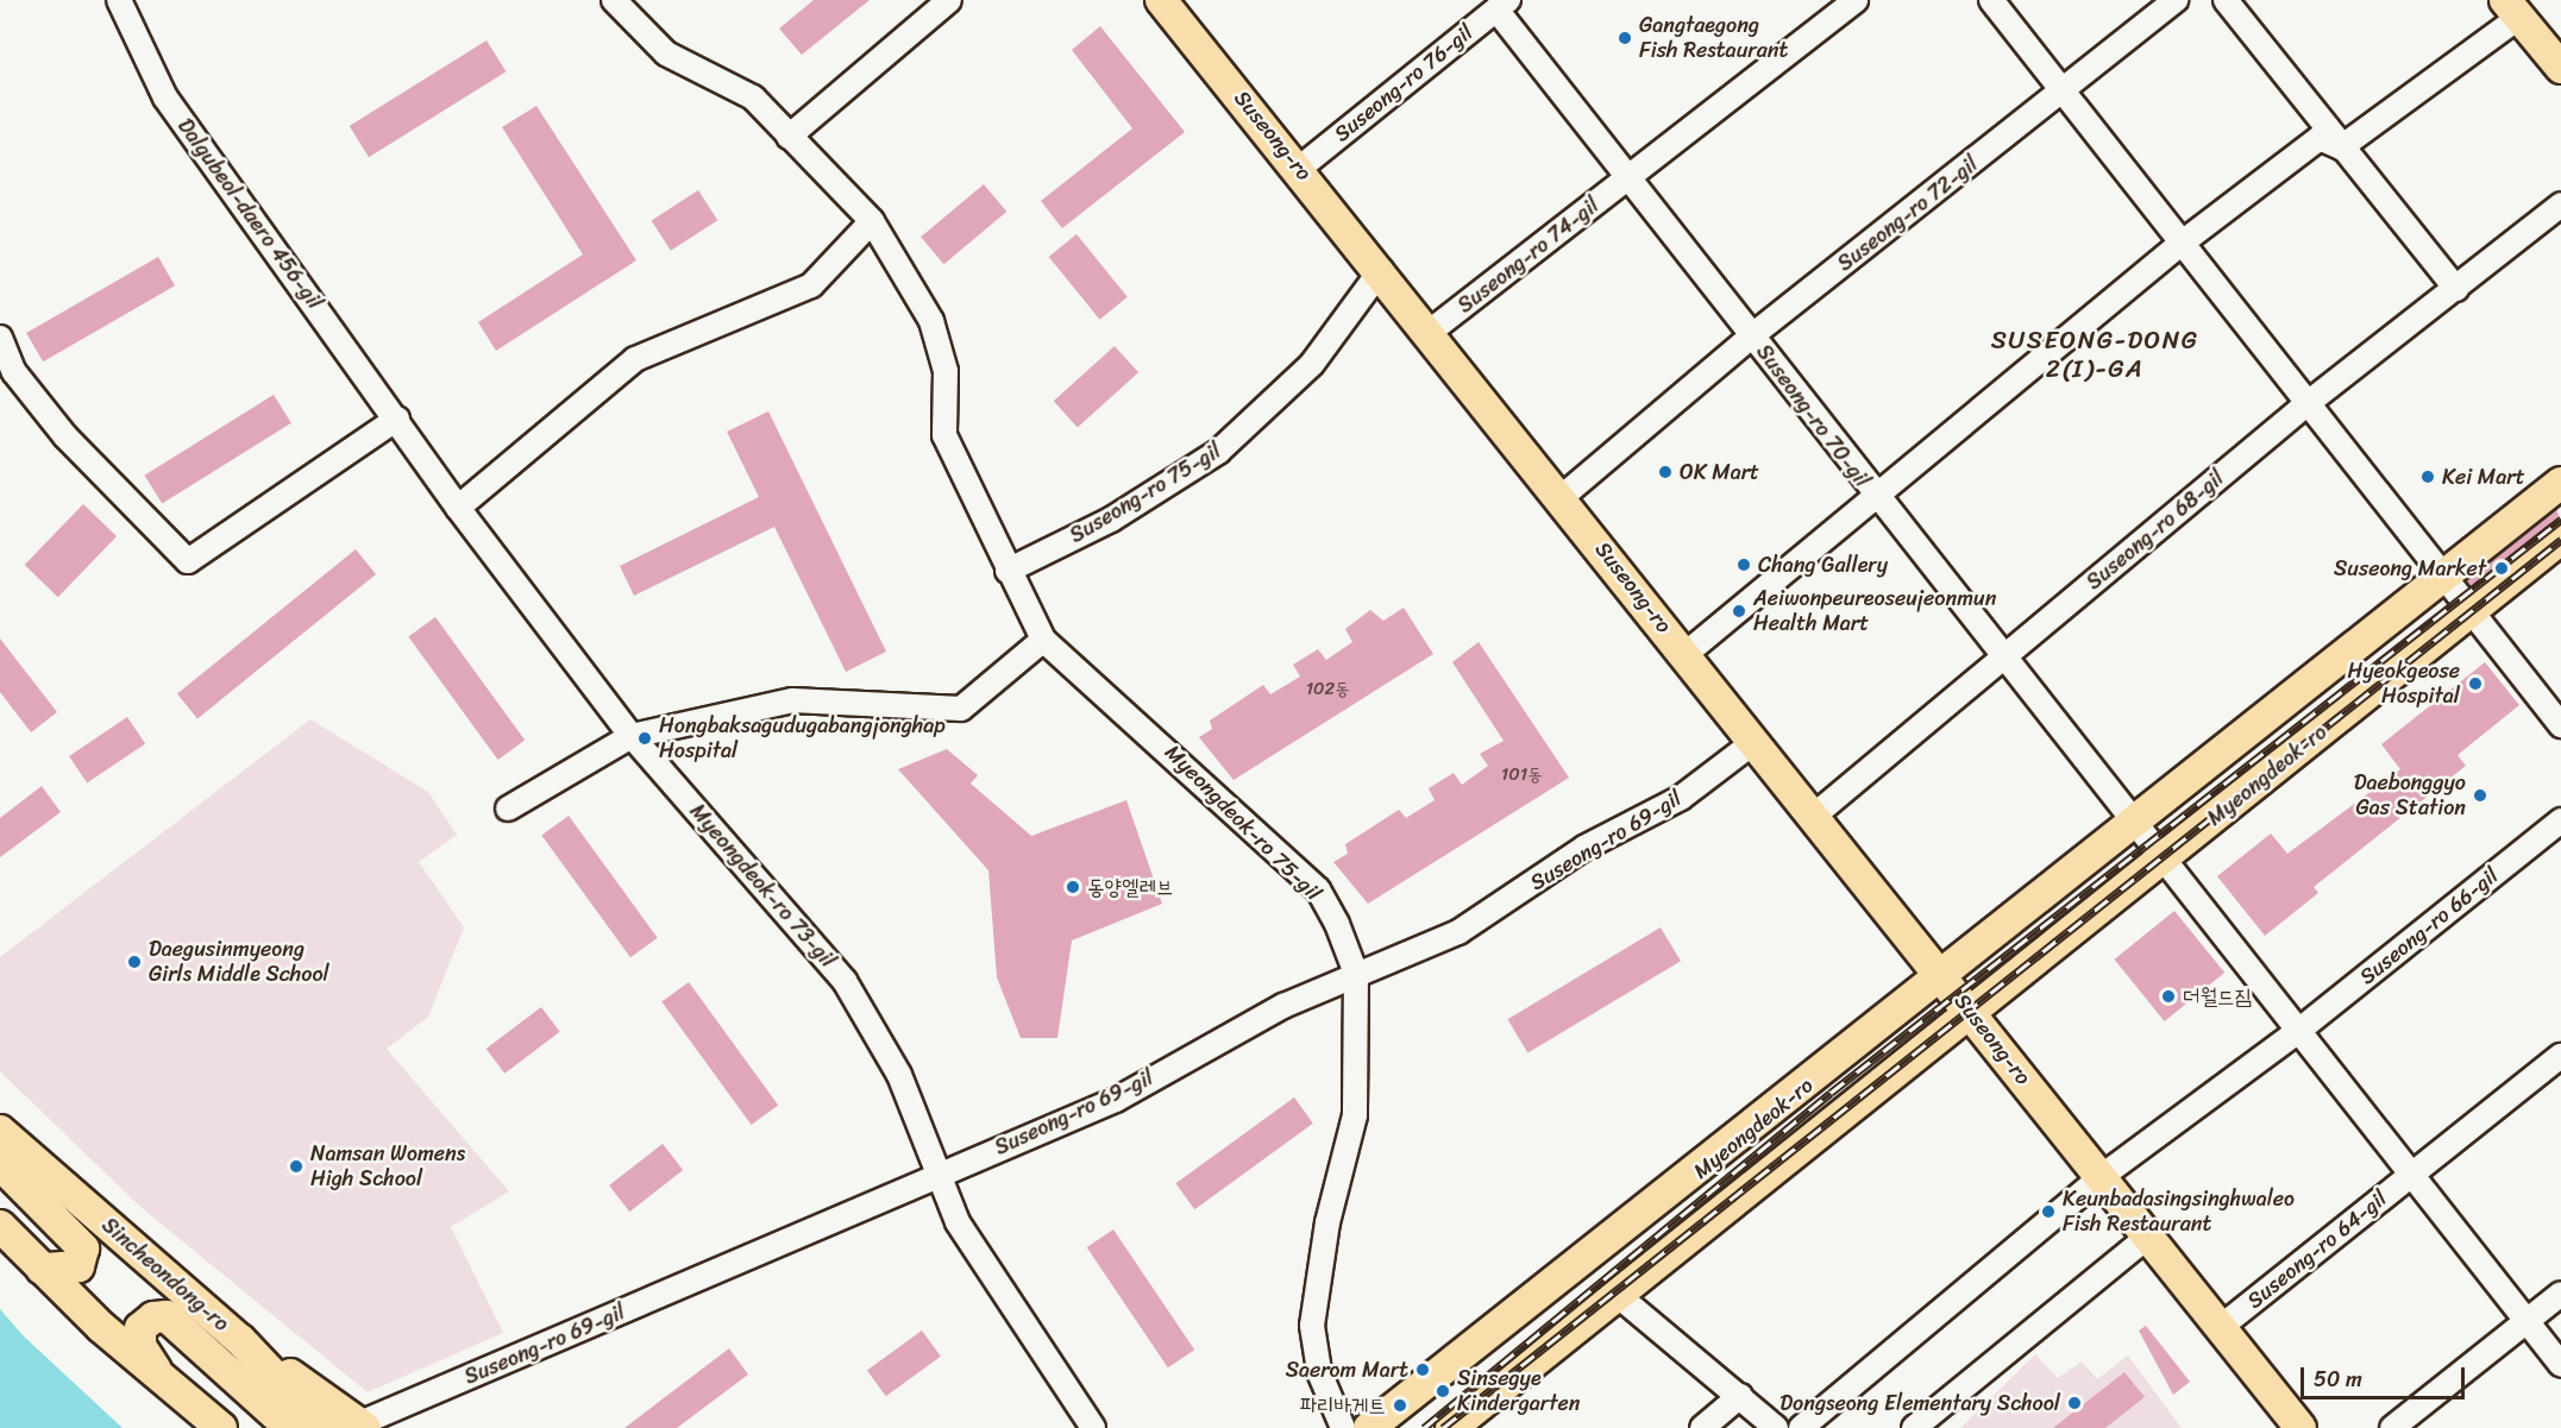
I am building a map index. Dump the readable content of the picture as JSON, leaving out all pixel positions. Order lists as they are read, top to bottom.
{
  "streets": {
    "main road": ["Suseong-ro", "Myeongdeok-ro", "Sincheondong-ro"],
    "street": [
      "Suseong-ro 76-gil",
      "Dalgubeol-daero 456-gil",
      "Suseong-ro 72-gil",
      "Suseong-ro 74-gil",
      "Suseong-ro 70-gil",
      "Suseong-ro 75-gil",
      "Suseong-ro 68-gil",
      "Myeongdeok-ro 75-gil",
      "Suseong-ro 69-gil",
      "Myeongdeok-ro 73-gil",
      "Suseong-ro 66-gil",
      "Suseong-ro 64-gil"
    ]
  },
  "crossings": [
    ["Suseong-ro 76-gil", "Suseong-ro"],
    ["Suseong-ro", "Suseong-ro 72-gil"],
    ["Suseong-ro", "Suseong-ro 74-gil"],
    ["Suseong-ro", "Suseong-ro 70-gil"],
    ["Suseong-ro", "Suseong-ro 75-gil"],
    ["Suseong-ro", "Suseong-ro 68-gil"],
    ["Suseong-ro", "Myeongdeok-ro"],
    ["Suseong-ro", "Suseong-ro 69-gil"],
    ["Suseong-ro", "Suseong-ro 66-gil"],
    ["Suseong-ro", "Suseong-ro 64-gil"],
    ["Dalgubeol-daero 456-gil", "Myeongdeok-ro 73-gil"],
    ["Suseong-ro 72-gil", "Suseong-ro 70-gil"],
    ["Myeongdeok-ro 75-gil", "Suseong-ro 69-gil"],
    ["Suseong-ro 69-gil", "Myeongdeok-ro 73-gil"]
  ],
  "districts": ["SUSEONG-DONG 2(I)-GA"],
  "places": [
    "Gangtaegong Fish Restaurant",
    "OK Mart",
    "Kei Mart",
    "Chang Gallery",
    "Suseong Market",
    "Aeiwonpeureoseujeonmun Health Mart",
    "Hyeokgeose Hospital",
    "Hongbaksagudugabangjonghap Hospital",
    "Daebonggyo Gas Station",
    "동양엘레브",
    "Daegusinmyeong Girls Middle School",
    "더월드짐",
    "Namsan Womens High School",
    "Keunbadasingsinghwaleo Fish Restaurant",
    "Saerom Mart",
    "Sinsegye Kindergarten",
    "Dongseong Elementary School",
    "파리바게트"
  ],
  "house_numbers": ["102동", "101동"],
  "scale_bar": "50 m"
}
